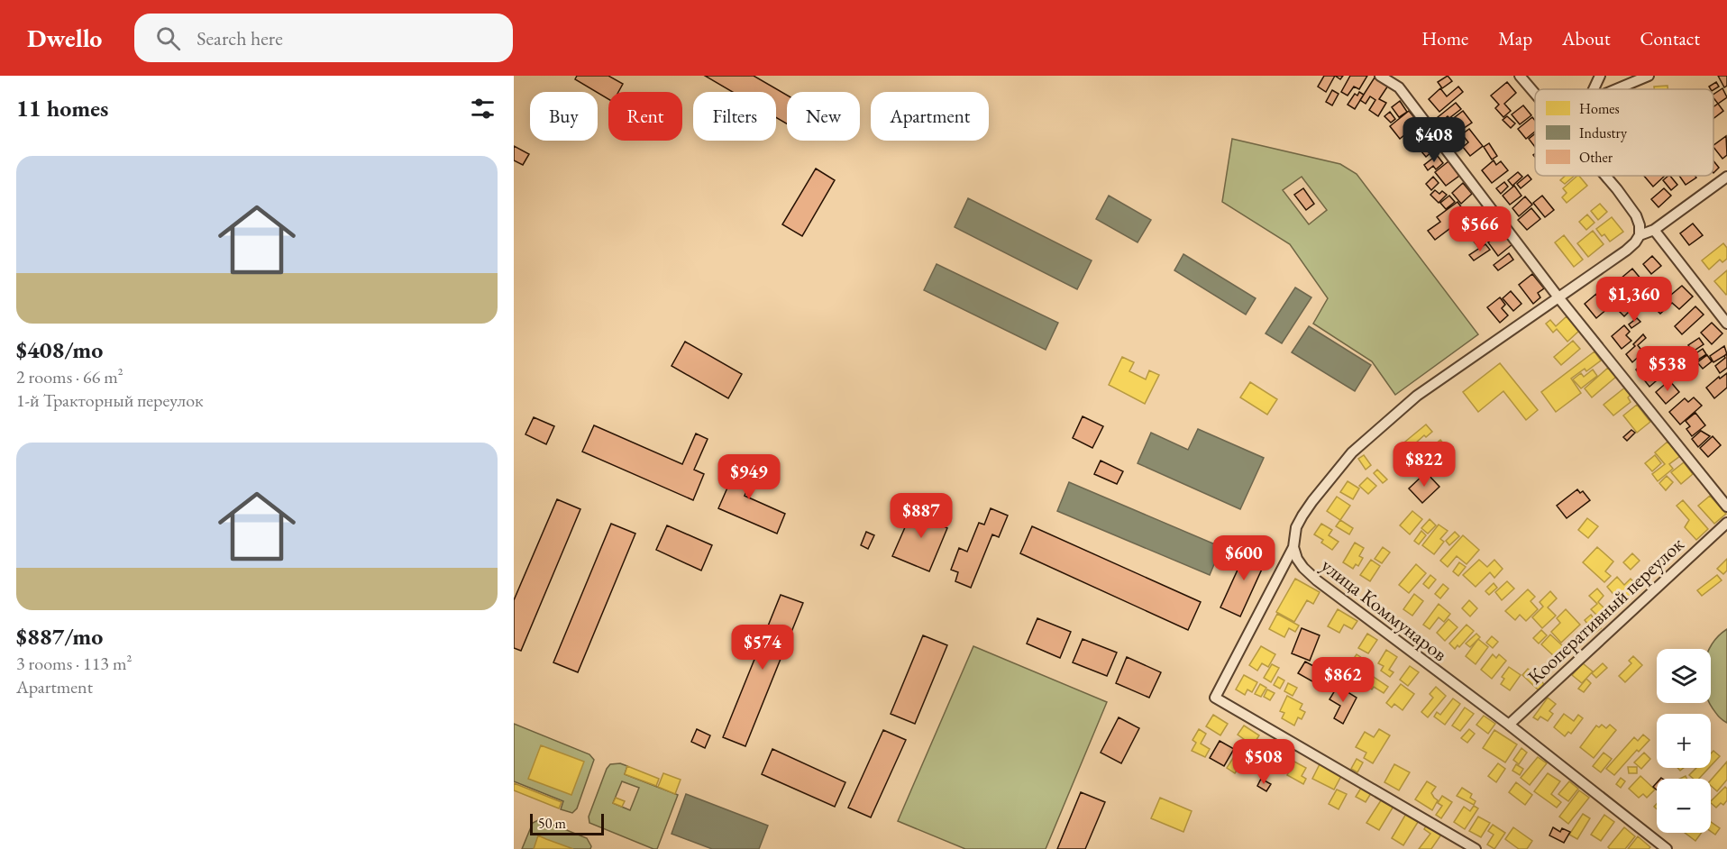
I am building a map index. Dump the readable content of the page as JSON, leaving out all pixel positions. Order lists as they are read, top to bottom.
{
  "streets": {
    "street": ["улица Коммунаров", "Кооперативный переулок"]
  },
  "crossings": [
    ["улица Коммунаров", "Кооперативный переулок"]
  ],
  "legend": ["Homes", "Industry", "Other"],
  "scale_bar": "50 m",
  "page": {
    "header": "Dwello",
    "search": "Search here",
    "nav": [
      "Home",
      "Map",
      "About",
      "Contact"
    ],
    "heading": "11 homes",
    "chip": [
      "Buy",
      "Rent",
      "Filters",
      "New",
      "Apartment"
    ],
    "price": [
      "$408",
      "$566",
      "$1,360",
      "$538",
      "$822",
      "$949",
      "$887",
      "$600",
      "$574",
      "$862",
      "$508"
    ],
    "list": [
      {
        "name": "$408/mo",
        "note": "2 rooms · 66 m² · 1-й Тракторный переулок"
      },
      {
        "name": "$887/mo",
        "note": "3 rooms · 113 m² · Apartment"
      }
    ],
    "map_buttons": ["+", "−"],
    "scale": "50 m"
  }
}
